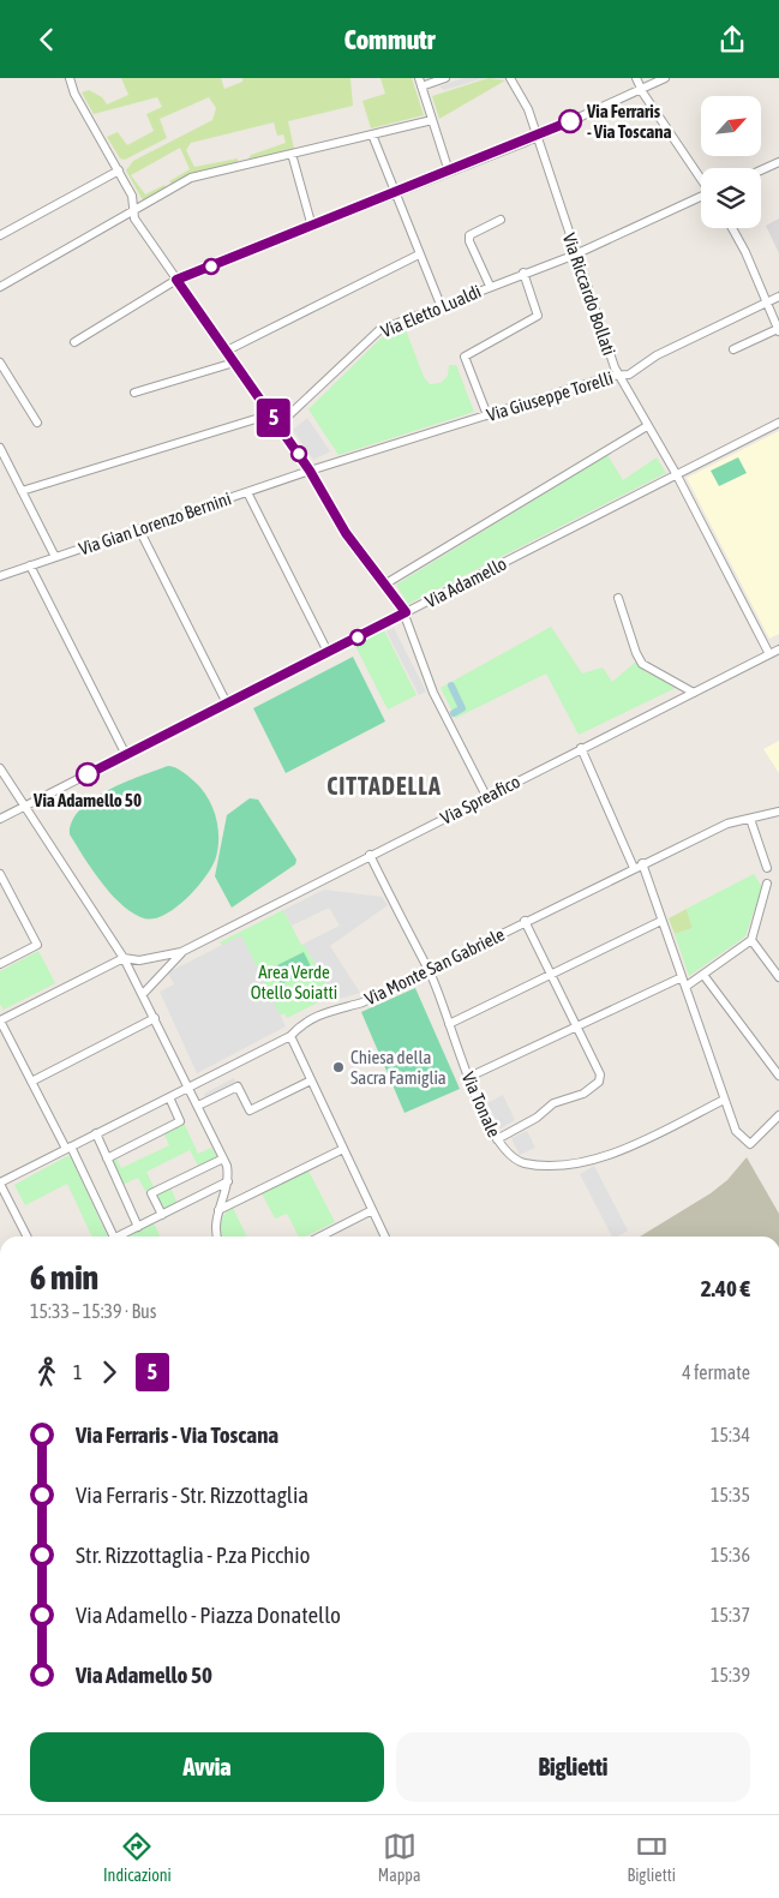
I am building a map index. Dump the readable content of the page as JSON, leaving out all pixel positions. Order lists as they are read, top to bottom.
{
  "streets": {
    "street": [
      "Via Riccardo Bollati",
      "Via Eletto Lualdi",
      "Via Giuseppe Torelli",
      "Via Gian Lorenzo Bernini",
      "Via Adamello",
      "Via Spreafico",
      "Via Monte San Gabriele",
      "Via Tonale"
    ]
  },
  "crossings": [
    ["Via Riccardo Bollati", "Via Eletto Lualdi"],
    ["Via Riccardo Bollati", "Via Giuseppe Torelli"],
    ["Via Riccardo Bollati", "Via Adamello"],
    ["Via Riccardo Bollati", "Via Spreafico"],
    ["Via Giuseppe Torelli", "Via Gian Lorenzo Bernini"],
    ["Via Spreafico", "Via Tonale"],
    ["Via Monte San Gabriele", "Via Tonale"]
  ],
  "districts": ["CITTADELLA"],
  "parks": ["Area Verde Otello Soiatti"],
  "places": ["Via Ferraris - Via Toscana", "Via Adamello 50", "Chiesa della Sacra Famiglia"],
  "lines": ["bus line 5"],
  "north": "top right",
  "page": {
    "header": "Commutr",
    "on_map": "5",
    "heading": ["6 min", "15:33 – 15:39 · Bus", "2.40 €"],
    "legs": ["1", "5", "4 fermate"],
    "list": [
      {
        "name": "Via Ferraris - Via Toscana",
        "value": "15:34"
      },
      {
        "name": "Via Ferraris - Str. Rizzottaglia",
        "value": "15:35"
      },
      {
        "name": "Str. Rizzottaglia - P.za Picchio",
        "value": "15:36"
      },
      {
        "name": "Via Adamello - Piazza Donatello",
        "value": "15:37"
      },
      {
        "name": "Via Adamello 50",
        "value": "15:39"
      }
    ],
    "buttons": ["Avvia", "Biglietti"],
    "tabs": ["Indicazioni", "Mappa", "Biglietti"]
  }
}
